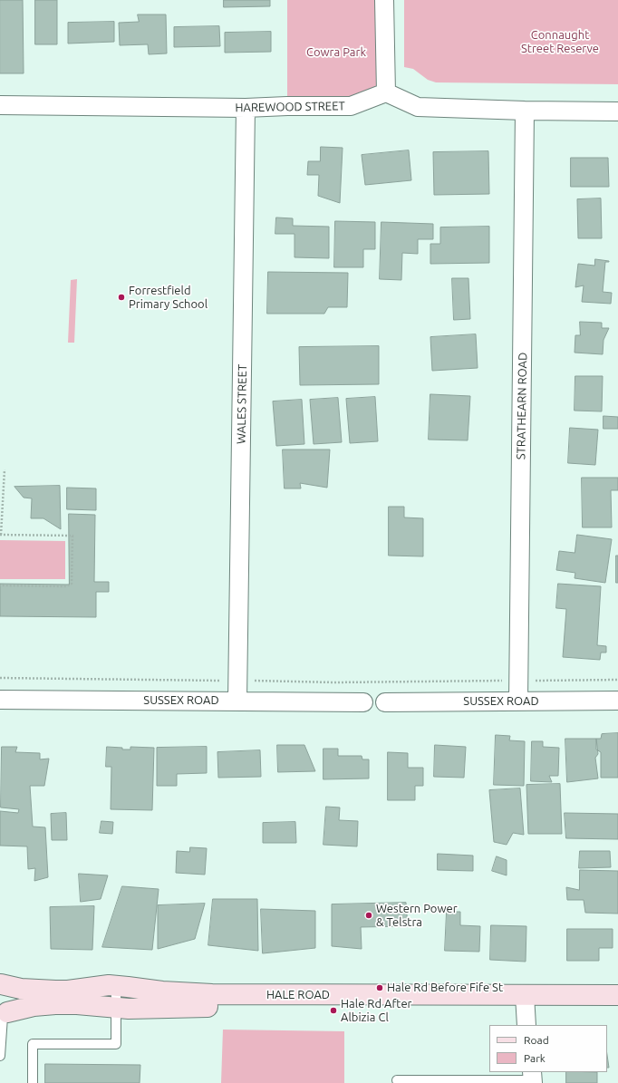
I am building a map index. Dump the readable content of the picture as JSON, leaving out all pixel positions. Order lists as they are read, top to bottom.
{
  "streets": {
    "main road": ["HALE ROAD"],
    "street": [
      "HAREWOOD STREET",
      "WALES STREET",
      "STRATHEARN ROAD",
      "SUSSEX ROAD"
    ]
  },
  "crossings": [
    ["HAREWOOD STREET", "WALES STREET"],
    ["WALES STREET", "SUSSEX ROAD"],
    ["STRATHEARN ROAD", "SUSSEX ROAD"]
  ],
  "parks": ["Connaught Street Reserve", "Cowra Park"],
  "places": [
    "Forrestfield Primary School",
    "Western Power & Telstra",
    "Hale Rd Before Fife St",
    "Hale Rd After Albizia Cl"
  ],
  "legend": ["Road", "Park"]
}
